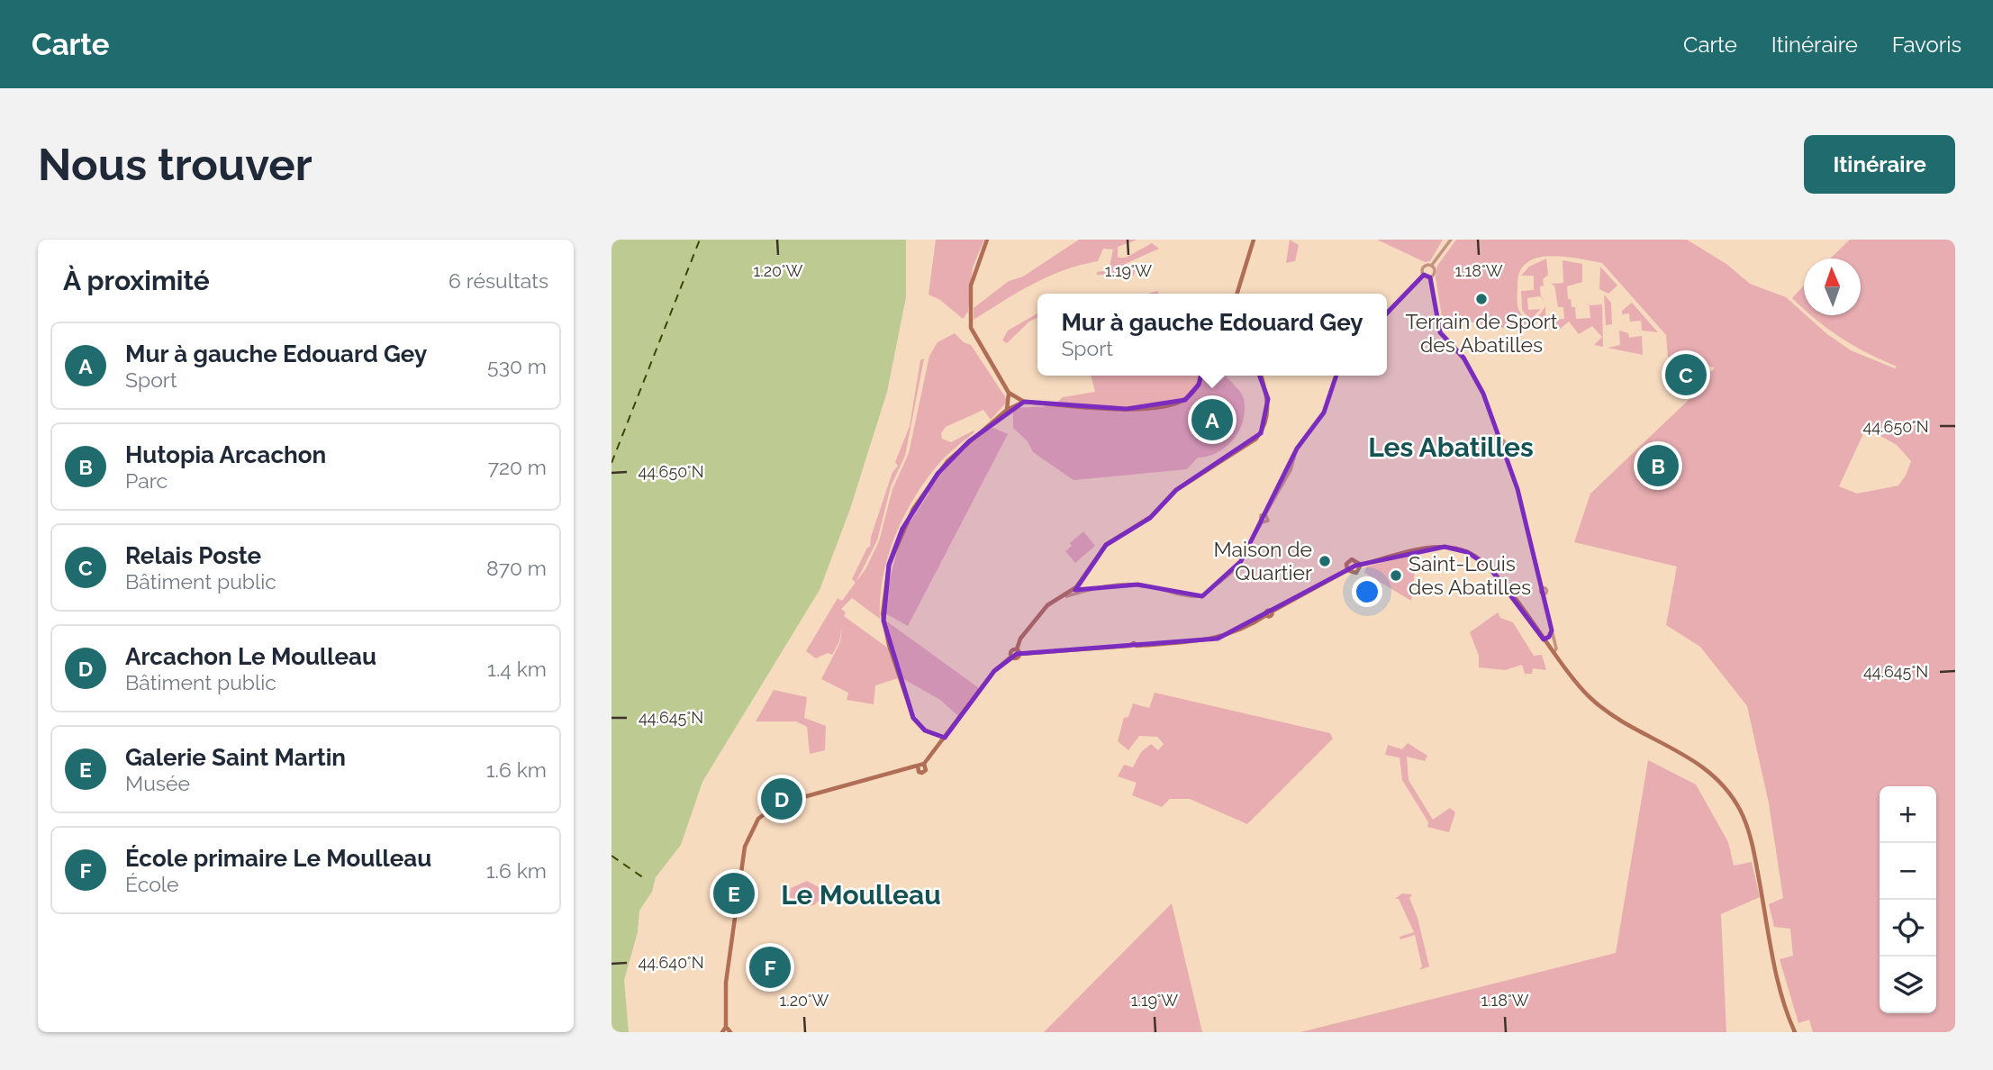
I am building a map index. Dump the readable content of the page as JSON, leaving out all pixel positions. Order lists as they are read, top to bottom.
{
  "districts": ["Les Abatilles", "Le Moulleau"],
  "places": ["Terrain de Sport des Abatilles", "Maison de Quartier", "Saint-Louis des Abatilles"],
  "north": "top",
  "page": {
    "header": "Carte",
    "nav": ["Carte", "Itinéraire", "Favoris"],
    "buttons": "Itinéraire",
    "title": "Nous trouver",
    "heading": ["À proximité", "6 résultats"],
    "popup": ["Mur à gauche Edouard Gey", "Sport"],
    "list": [
      {
        "mark": "A",
        "name": "Mur à gauche Edouard Gey",
        "note": "Sport",
        "value": "530 m"
      },
      {
        "mark": "B",
        "name": "Hutopia Arcachon",
        "note": "Parc",
        "value": "720 m"
      },
      {
        "mark": "C",
        "name": "Relais Poste",
        "note": "Bâtiment public",
        "value": "870 m"
      },
      {
        "mark": "D",
        "name": "Arcachon Le Moulleau",
        "note": "Bâtiment public",
        "value": "1.4 km"
      },
      {
        "mark": "E",
        "name": "Galerie Saint Martin",
        "note": "Musée",
        "value": "1.6 km"
      },
      {
        "mark": "F",
        "name": "École primaire Le Moulleau",
        "note": "École",
        "value": "1.6 km"
      }
    ],
    "pins": [
      "C",
      "A",
      "B",
      "D",
      "E",
      "F"
    ],
    "map_buttons": ["+", "−"]
  },
  "coordinates": [
    "1.20°W",
    "1.19°W",
    "1.18°W",
    "44.650°N",
    "44.645°N",
    "44.640°N"
  ]
}
